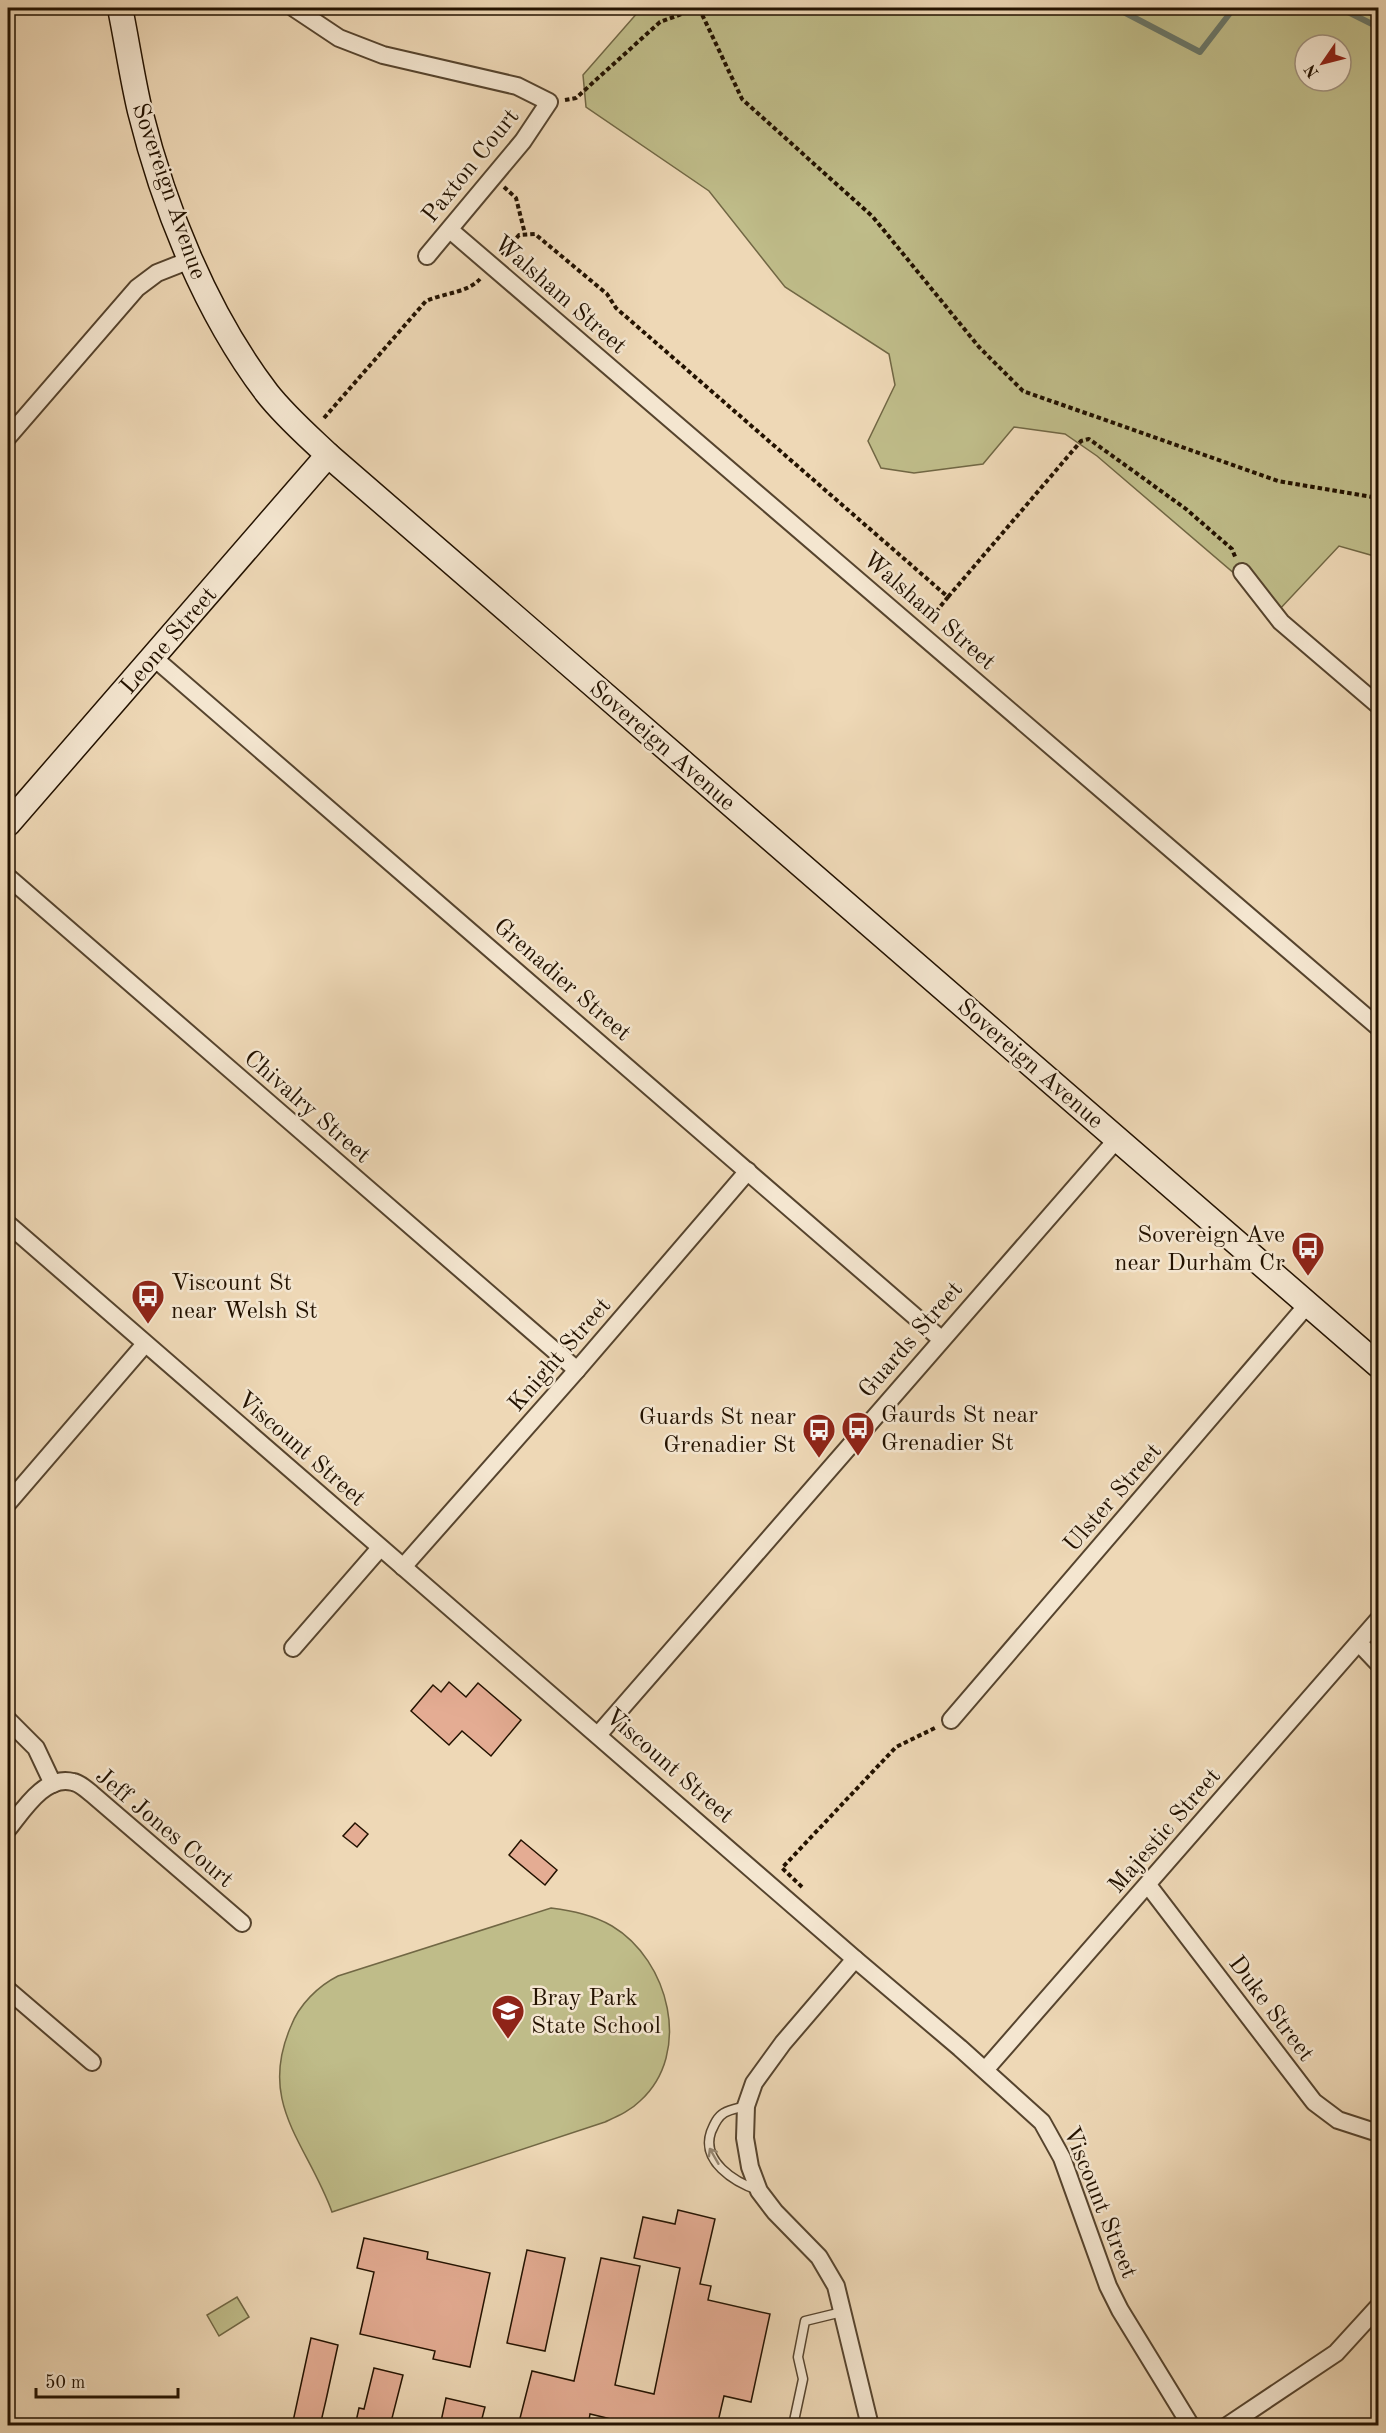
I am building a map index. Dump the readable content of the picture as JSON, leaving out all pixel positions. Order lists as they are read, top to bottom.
{
  "streets": {
    "street": [
      "Paxton Court",
      "Sovereign Avenue",
      "Walsham Street",
      "Leone Street",
      "Grenadier Street",
      "Chivalry Street",
      "Guards Street",
      "Knight Street",
      "Viscount Street",
      "Ulster Street",
      "Jeff Jones Court",
      "Majestic Street",
      "Duke Street"
    ]
  },
  "crossings": [
    ["Paxton Court", "Walsham Street"],
    ["Sovereign Avenue", "Leone Street"],
    ["Sovereign Avenue", "Guards Street"],
    ["Sovereign Avenue", "Ulster Street"],
    ["Leone Street", "Grenadier Street"],
    ["Grenadier Street", "Guards Street"],
    ["Grenadier Street", "Knight Street"],
    ["Chivalry Street", "Knight Street"],
    ["Guards Street", "Viscount Street"],
    ["Knight Street", "Viscount Street"],
    ["Viscount Street", "Majestic Street"],
    ["Majestic Street", "Duke Street"]
  ],
  "places": {
    "bus stop": [
      "Sovereign Ave near Durham Cr",
      "Viscount St near Welsh St",
      "Gaurds St near Grenadier St",
      "Guards St near Grenadier St"
    ],
    "school or university": ["Bray Park State School"]
  },
  "scale_bar": "50 m",
  "north": "bottom left"
}
